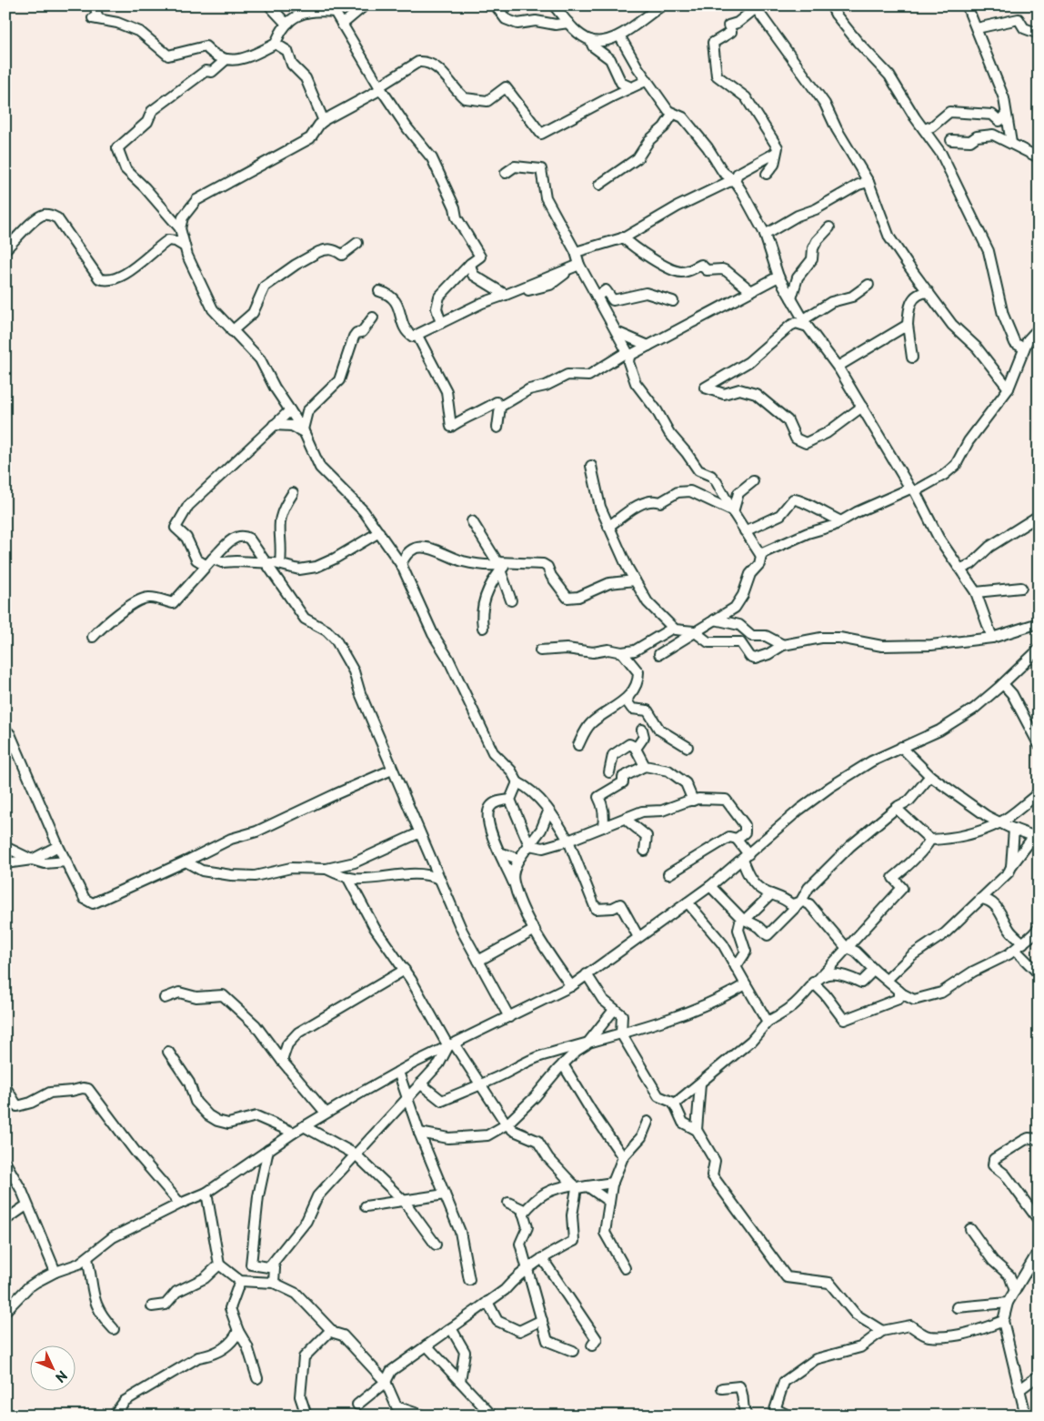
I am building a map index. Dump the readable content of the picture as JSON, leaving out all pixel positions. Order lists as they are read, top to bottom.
{
  "north": "bottom right"
}
